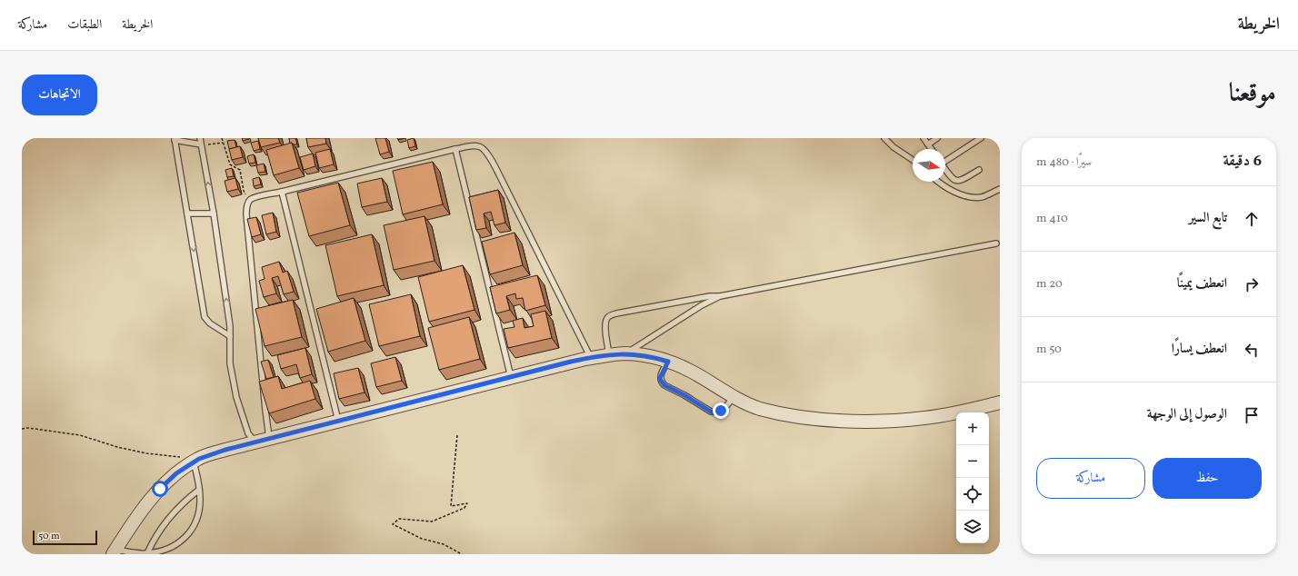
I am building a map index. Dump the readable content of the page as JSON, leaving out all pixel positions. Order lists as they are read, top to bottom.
{
  "scale_bar": "50 m",
  "north": "right",
  "page": {
    "header": "الخريطة",
    "nav": ["الخريطة", "الطبقات", "مشاركة"],
    "title": "موقعنا",
    "buttons": [
      "الاتجاهات",
      ["حفظ", "مشاركة"]
    ],
    "heading": ["6 دقيقة", "سيرًا · 480 m"],
    "list": [
      ["تابع السير", "410 m"],
      ["انعطف يمينًا", "20 m"],
      ["انعطف يسارًا", "50 m"],
      "الوصول إلى الوجهة"
    ],
    "map_buttons": ["+", "−"],
    "scale": "50 m"
  }
}
